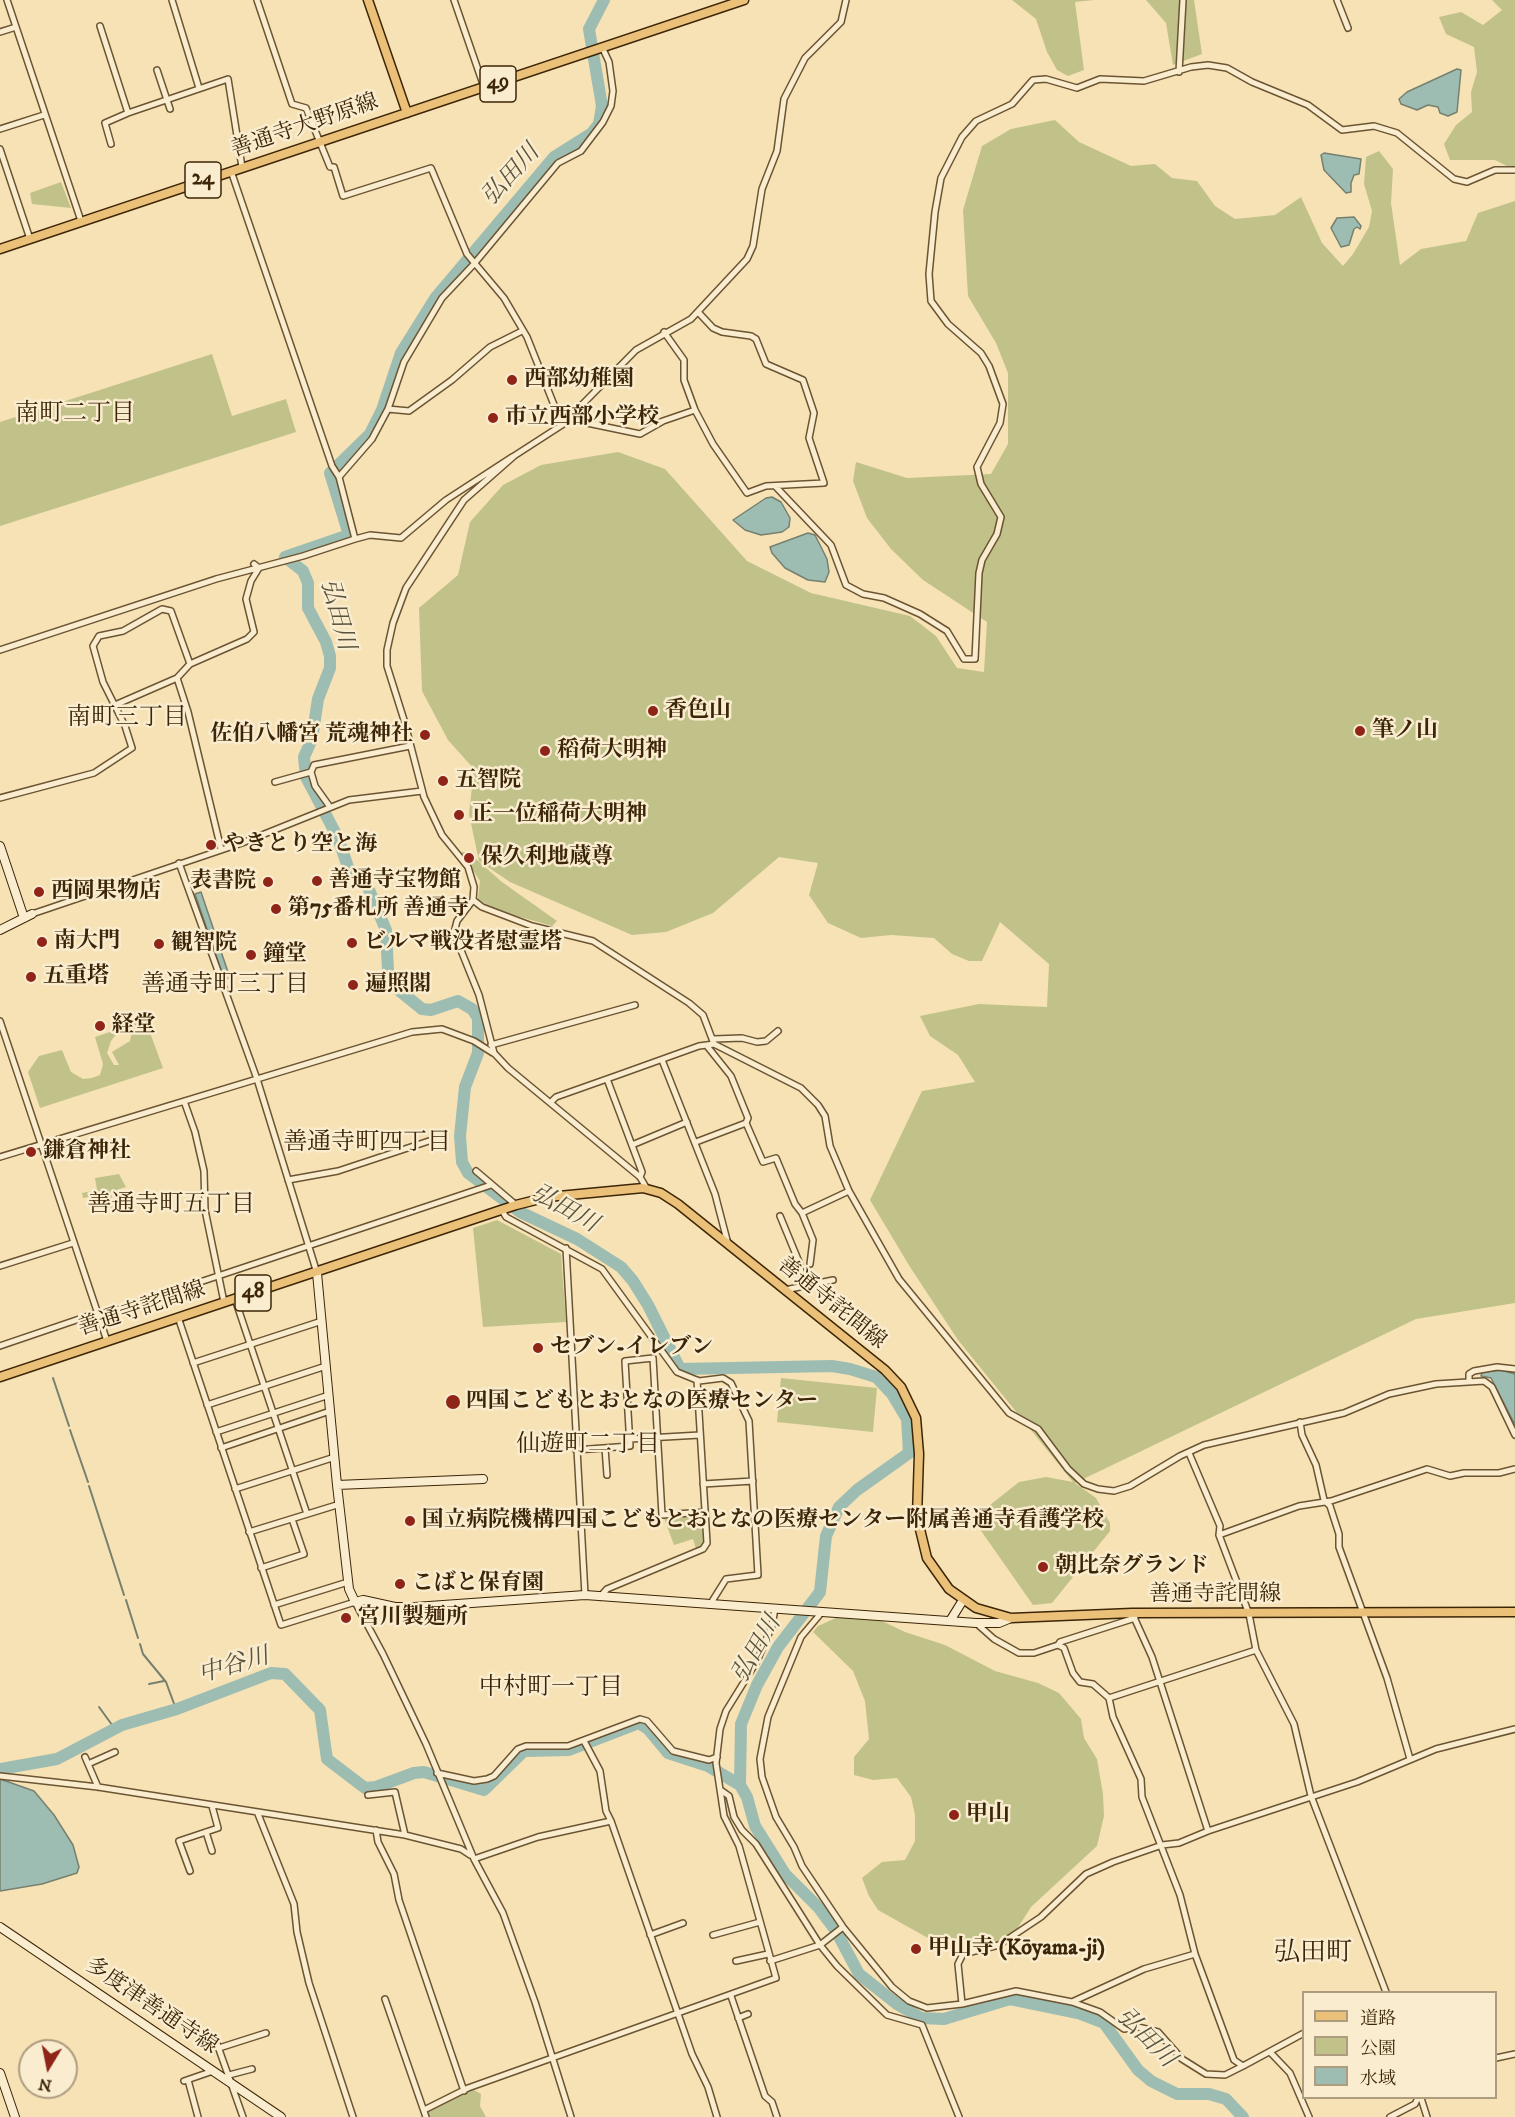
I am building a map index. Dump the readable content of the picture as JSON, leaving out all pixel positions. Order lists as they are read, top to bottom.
{
  "streets": {
    "main road": [
      "49",
      "善通寺大野原線",
      "24",
      "48",
      "善通寺詫間線"
    ],
    "street": ["多度津善通寺線"]
  },
  "crossings": [
    ["49", "善通寺大野原線"]
  ],
  "districts": [
    "南町二丁目",
    "南町三丁目",
    "善通寺町三丁目",
    "善通寺町四丁目",
    "善通寺町五丁目",
    "仙遊町二丁目",
    "中村町一丁目",
    "弘田町"
  ],
  "water": ["弘田川", "中谷川"],
  "places": [
    "西部幼稚園",
    "市立西部小学校",
    "香色山",
    "筆ノ山",
    "佐伯八幡宮 荒魂神社",
    "稻荷大明神",
    "五智院",
    "正一位稲荷大明神",
    "やきとり空と海",
    "保久利地蔵尊",
    "善通寺宝物館",
    "表書院",
    "西岡果物店",
    "第75番札所 善通寺",
    "南大門",
    "ビルマ戦没者慰霊塔",
    "観智院",
    "鐘堂",
    "五重塔",
    "遍照閣",
    "経堂",
    "鎌倉神社",
    "セブン-イレブン",
    "四国こどもとおとなの医療センター",
    "国立病院機構四国こどもとおとなの医療センター附属善通寺看護学校",
    "朝比奈グランド",
    "こばと保育園",
    "宮川製麺所",
    "甲山",
    "甲山寺 (Kōyama-ji)"
  ],
  "legend": ["道路", "公園", "水域"],
  "north": "bottom"
}
